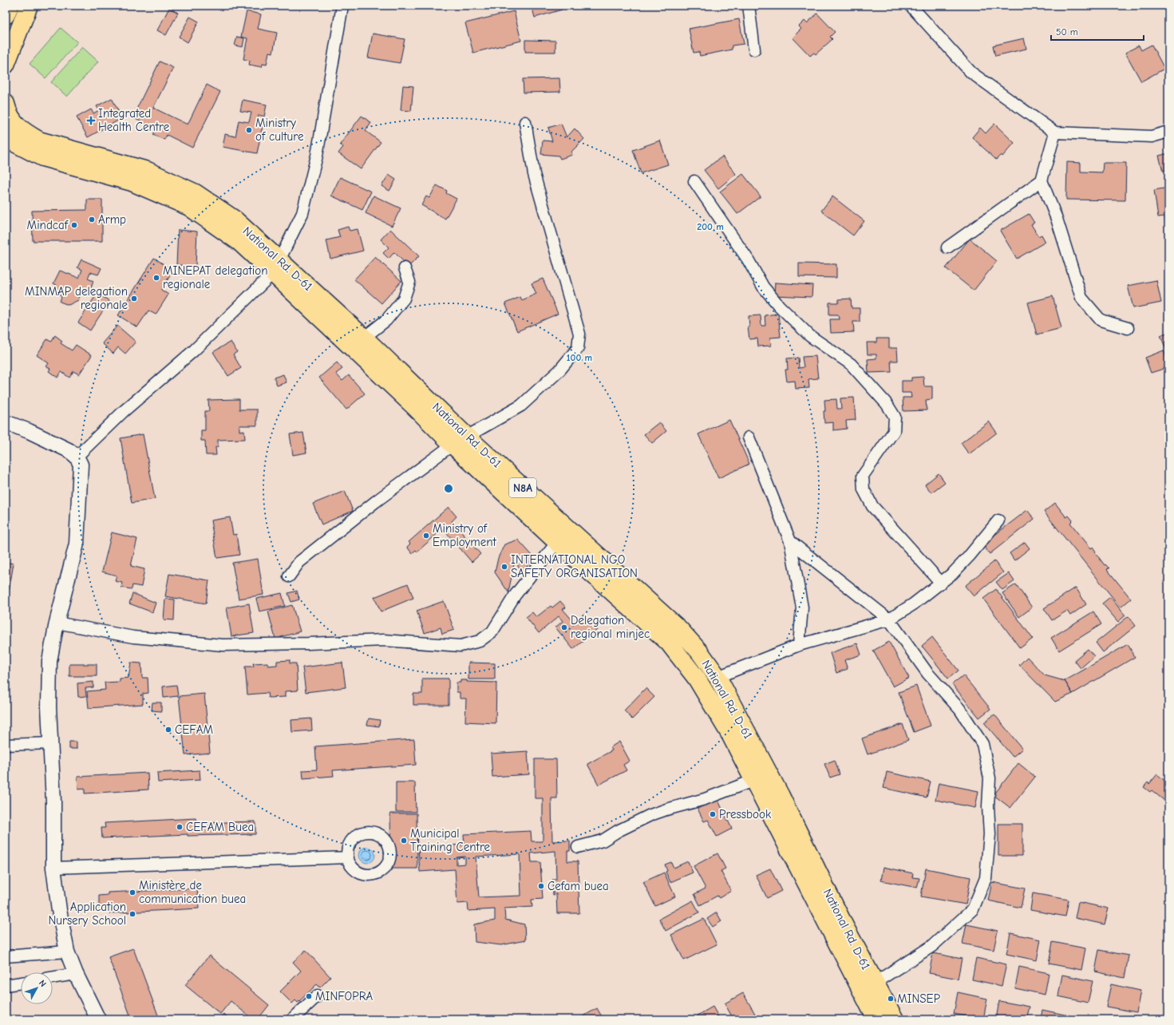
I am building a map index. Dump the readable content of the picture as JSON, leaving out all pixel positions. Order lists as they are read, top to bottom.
{
  "streets": {
    "highway": ["National Rd. D-61", "N8A"]
  },
  "places": {
    "health": ["Integrated Health Centre"],
    "other": [
      "Ministry of culture",
      "Armp",
      "Mindcaf",
      "MINEPAT delegation regionale",
      "MINMAP delegation regionale",
      "Ministry of Employment",
      "INTERNATIONAL NGO SAFETY ORGANISATION",
      "Delegation regional minjec",
      "CEFAM",
      "Pressbook",
      "CEFAM Buea",
      "Municipal Training Centre",
      "Cefam buea",
      "Ministère de communication buea",
      "Application Nursery School",
      "MINFOPRA",
      "MINSEP"
    ]
  },
  "scale_bar": "50 m",
  "north": "top right",
  "rings": ["200 m", "100 m"]
}
